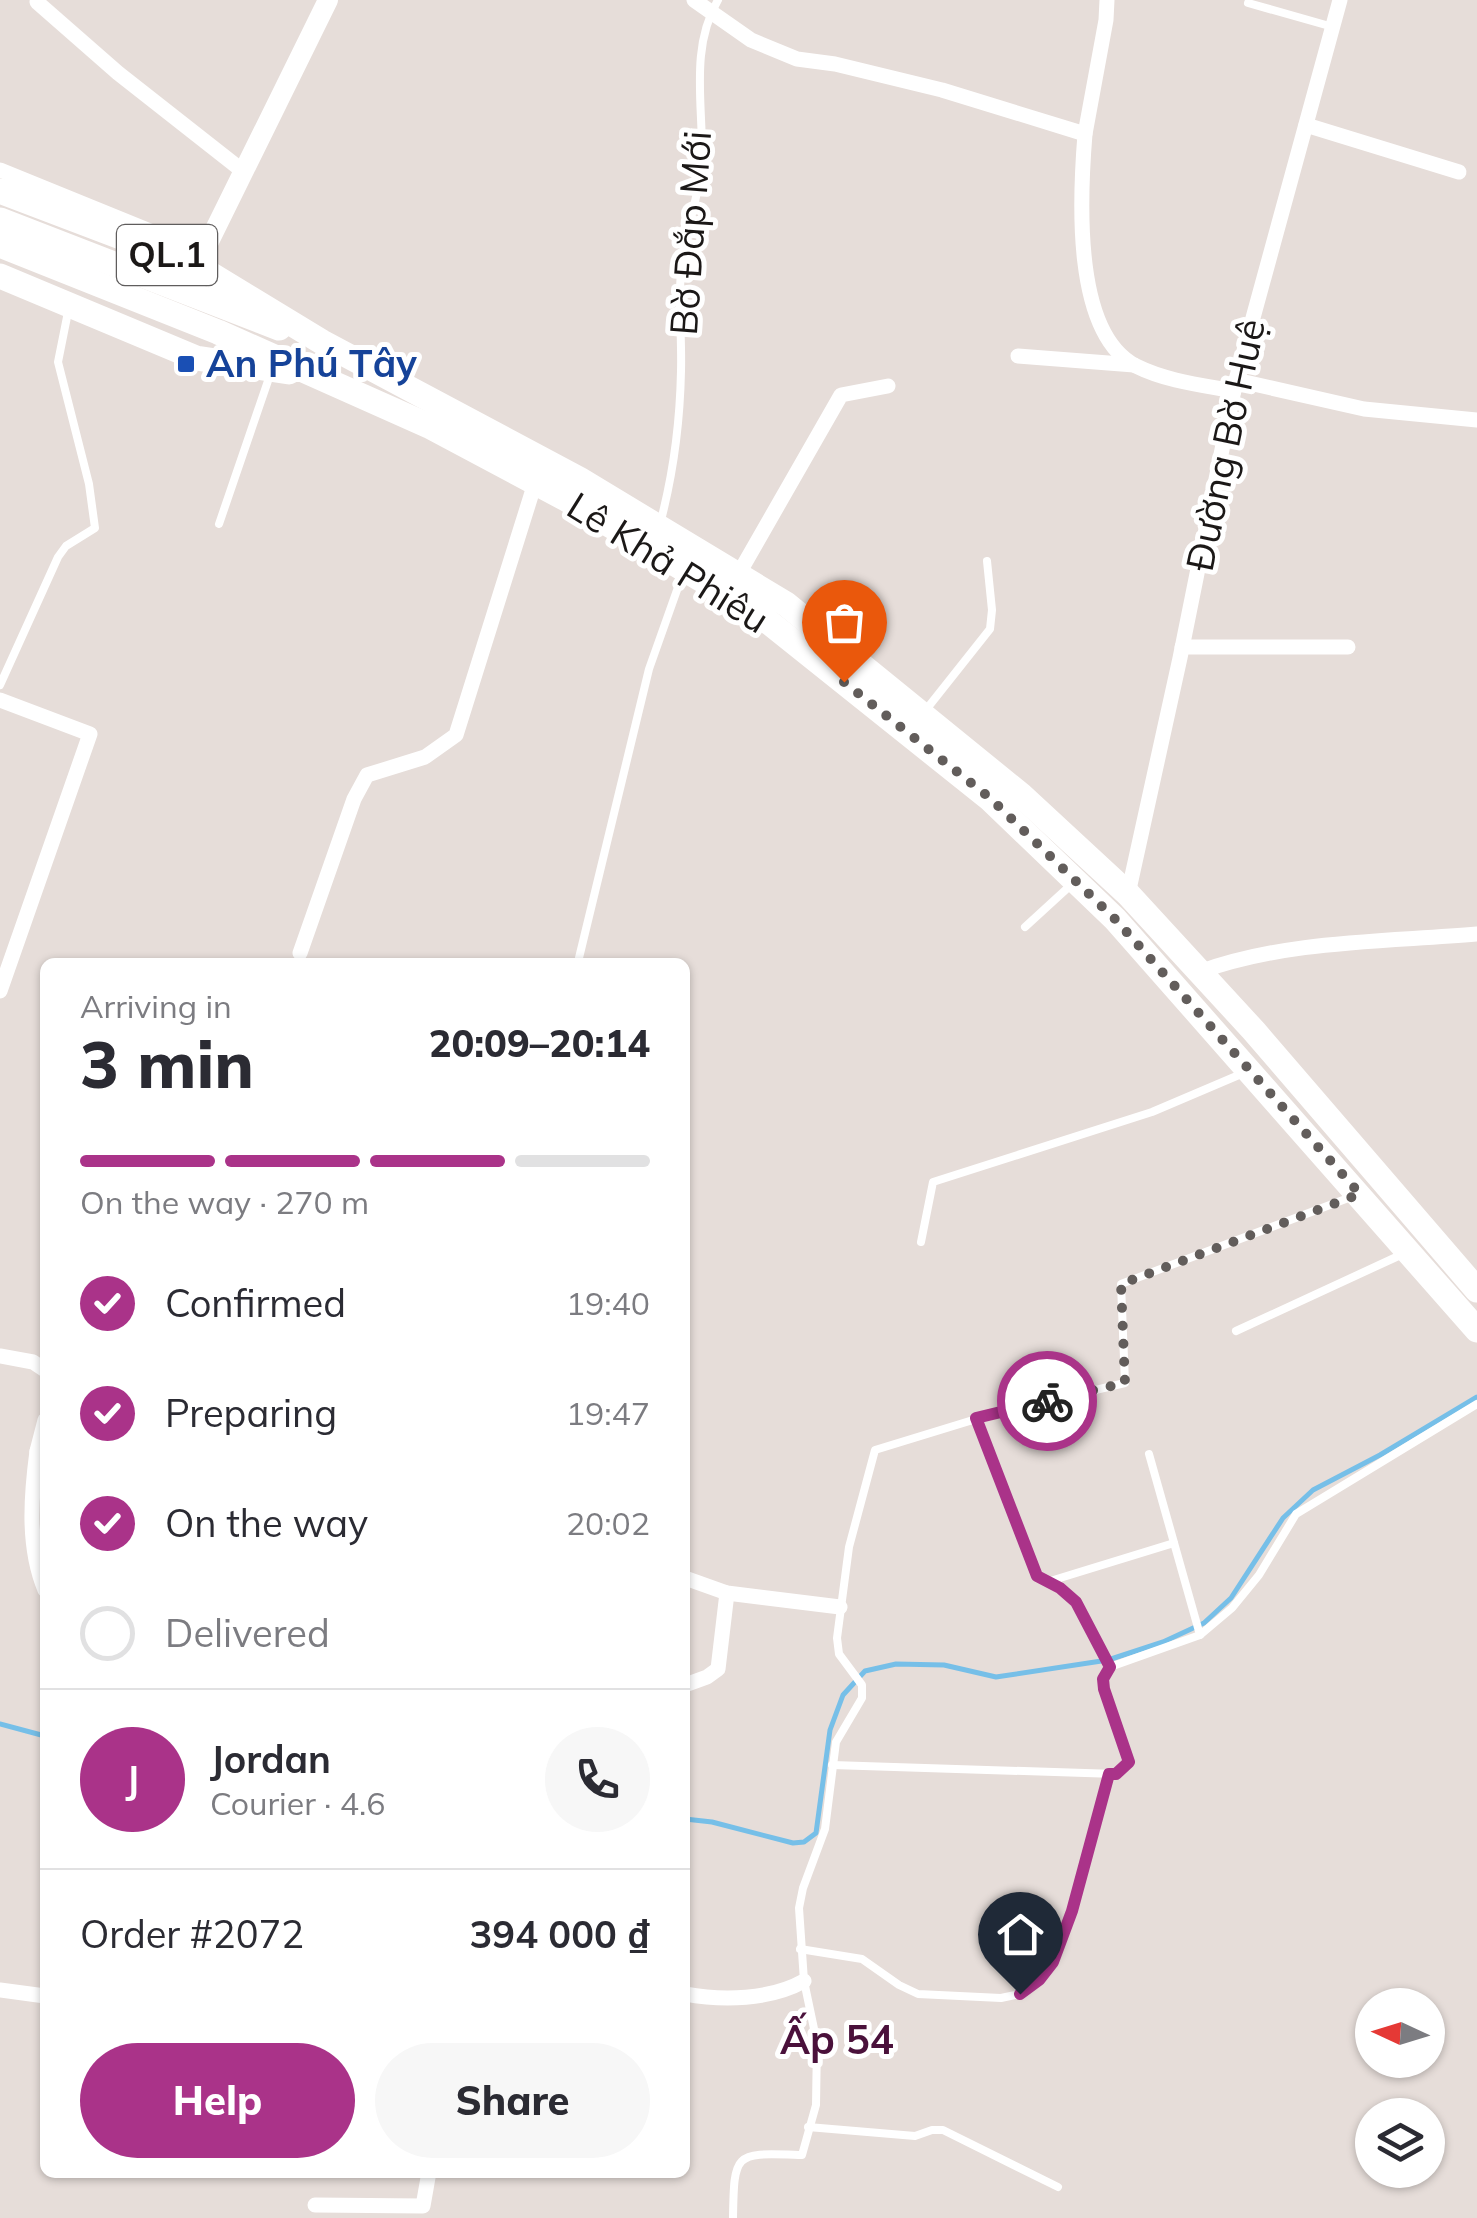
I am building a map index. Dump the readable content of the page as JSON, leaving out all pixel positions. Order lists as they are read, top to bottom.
{
  "streets": {
    "highway": ["QL.1", "Lê Khả Phiêu"],
    "street": ["Đường Bờ Huệ"],
    "lane": ["Bờ Đắp Mới"]
  },
  "crossings": [
    ["Bờ Đắp Mới", "Lê Khả Phiêu"],
    ["QL.1", "Lê Khả Phiêu"],
    ["Đường Bờ Huệ", "Lê Khả Phiêu"]
  ],
  "districts": ["Ấp 54"],
  "places": {
    "transit": ["An Phú Tây"]
  },
  "north": "left",
  "page": {
    "heading": ["3 min", "Arriving in", "20:09–20:14"],
    "panel": [
      "Jordan",
      "Courier · 4.6",
      "Order #2072",
      "394 000 ₫"
    ],
    "bar": "On the way · 270 m",
    "list": [
      ["Confirmed", "19:40"],
      ["Preparing", "19:47"],
      ["On the way", "20:02"],
      "Delivered"
    ],
    "round": "J",
    "buttons": ["Help", "Share"]
  }
}
